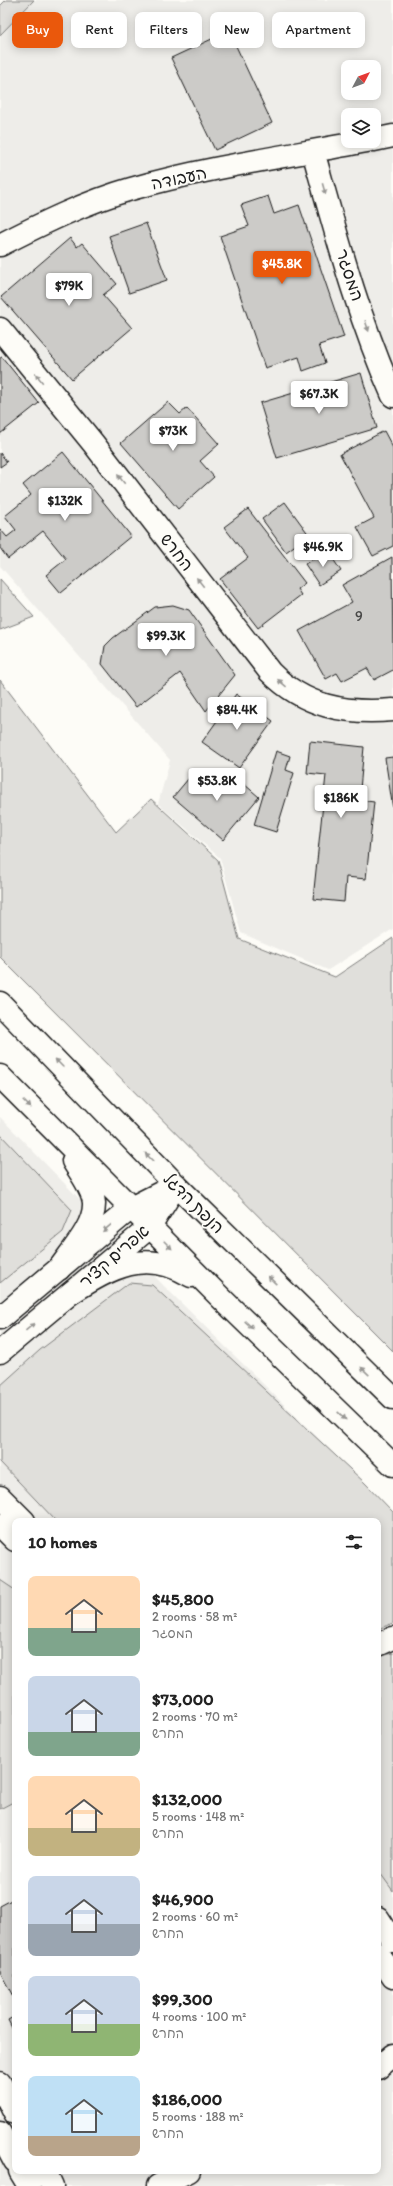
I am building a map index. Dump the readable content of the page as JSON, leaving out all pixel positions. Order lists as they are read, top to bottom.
{
  "streets": {
    "street": [
      "העבודה",
      "המסגר",
      "החרש",
      "הנפת הדגל",
      "אפרים קציר"
    ]
  },
  "crossings": [
    ["העבודה", "המסגר"],
    ["הנפת הדגל", "אפרים קציר"]
  ],
  "one_way": ["המסגר", "החרש"],
  "house_numbers": ["9"],
  "north": "top right",
  "page": {
    "chip": [
      "Buy",
      "Rent",
      "Filters",
      "New",
      "Apartment"
    ],
    "price": [
      "$45.8K",
      "$79K",
      "$67.3K",
      "$73K",
      "$132K",
      "$46.9K",
      "$99.3K",
      "$84.4K",
      "$53.8K",
      "$186K"
    ],
    "heading": "10 homes",
    "list": [
      {
        "name": "$45,800",
        "note": "2 rooms · 58 m² · המסגר"
      },
      {
        "name": "$73,000",
        "note": "2 rooms · 70 m² · החרש"
      },
      {
        "name": "$132,000",
        "note": "5 rooms · 148 m² · החרש"
      },
      {
        "name": "$46,900",
        "note": "2 rooms · 60 m² · החרש"
      },
      {
        "name": "$99,300",
        "note": "4 rooms · 100 m² · החרש"
      },
      {
        "name": "$186,000",
        "note": "5 rooms · 188 m² · החרש"
      }
    ]
  }
}
